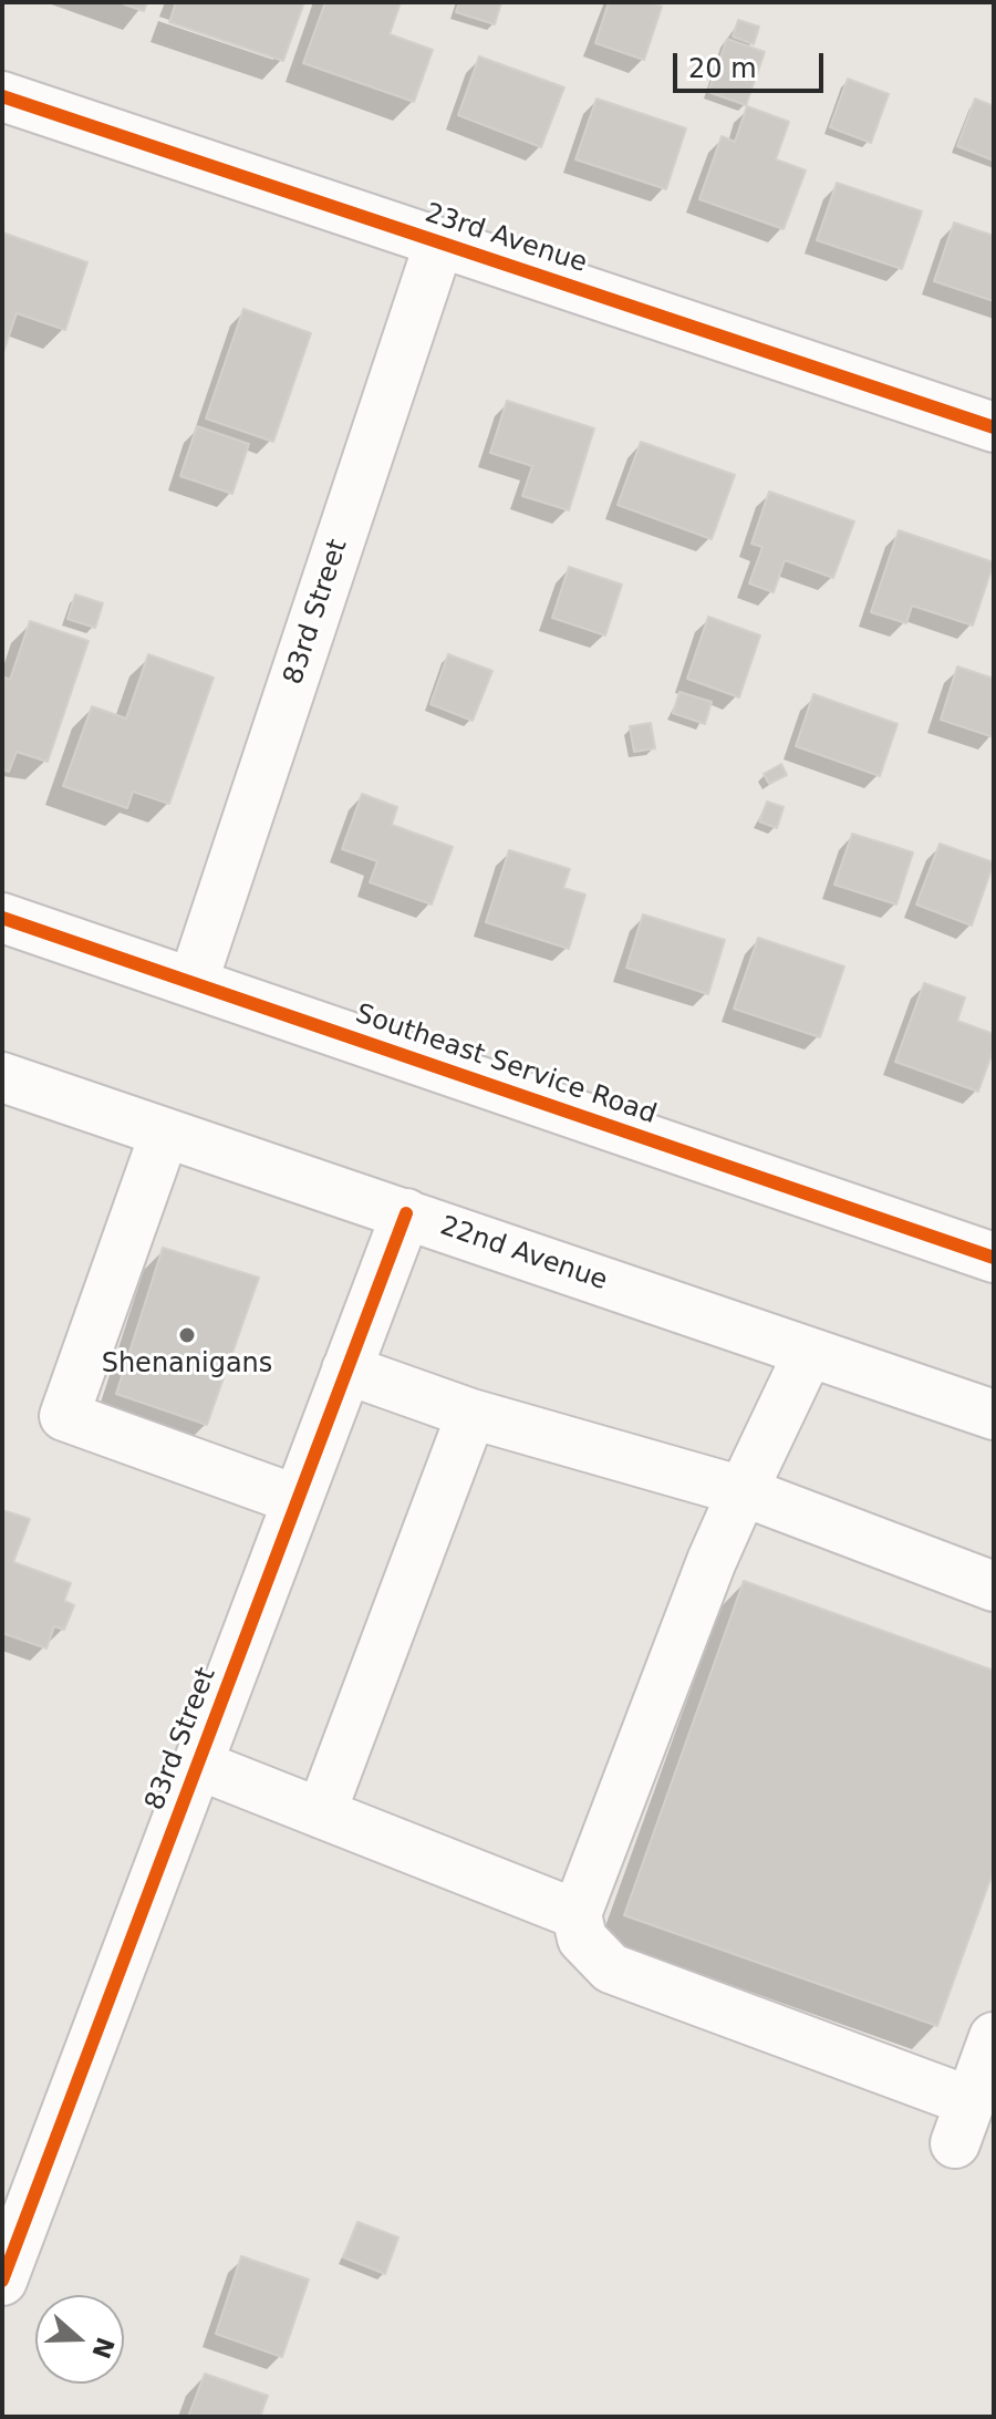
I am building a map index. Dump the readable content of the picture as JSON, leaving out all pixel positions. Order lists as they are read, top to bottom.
{
  "streets": {
    "street": [
      "23rd Avenue",
      "83rd Street",
      "Southeast Service Road",
      "22nd Avenue"
    ]
  },
  "crossings": [
    ["23rd Avenue", "83rd Street"],
    ["83rd Street", "Southeast Service Road"],
    ["83rd Street", "22nd Avenue"]
  ],
  "places": ["Shenanigans"],
  "scale_bar": "20 m",
  "north": "right"
}
